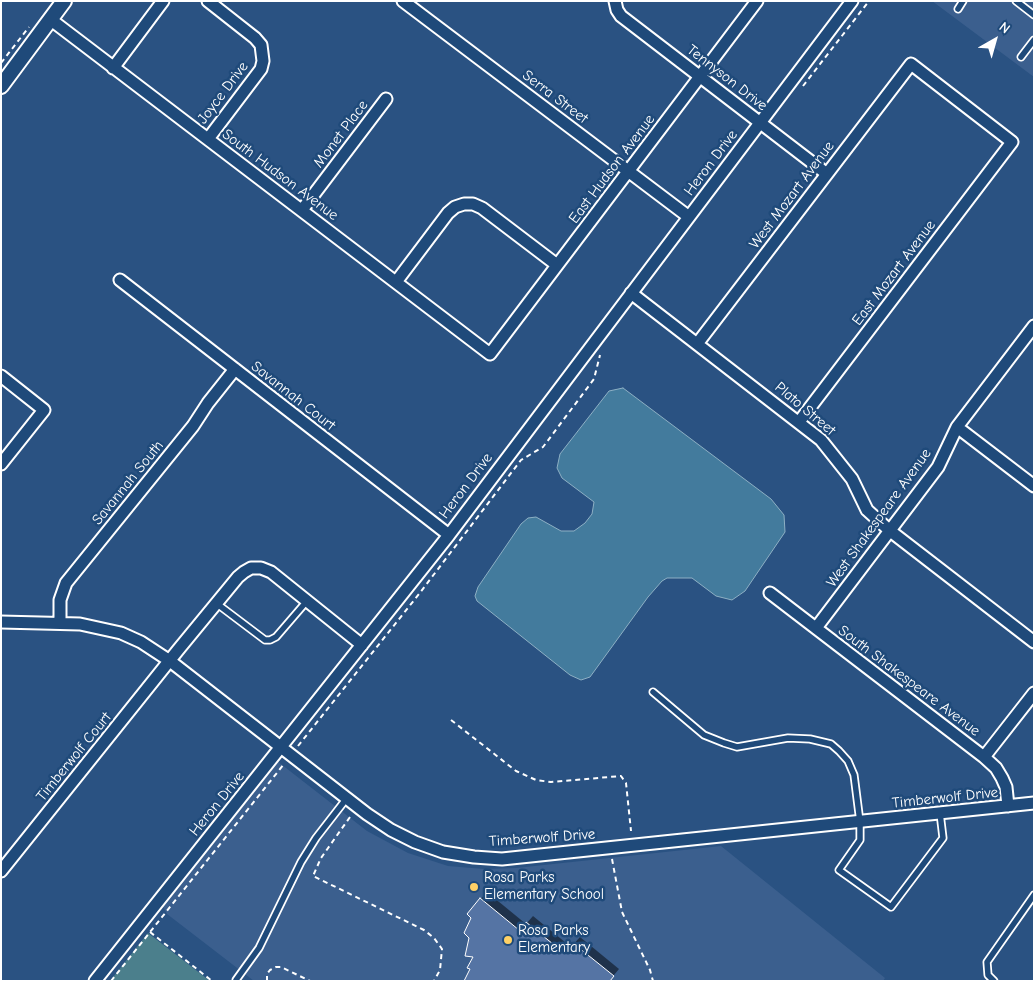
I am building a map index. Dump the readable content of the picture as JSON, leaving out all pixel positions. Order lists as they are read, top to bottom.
{
  "streets": {
    "street": [
      "Tennyson Drive",
      "Joyce Drive",
      "Serra Street",
      "Monet Place",
      "Heron Drive",
      "East Hudson Avenue",
      "South Hudson Avenue",
      "West Mozart Avenue",
      "East Mozart Avenue",
      "Savannah Court",
      "Plato Street",
      "Savannah South",
      "West Shakespeare Avenue",
      "South Shakespeare Avenue",
      "Timberwolf Court",
      "Timberwolf Drive"
    ]
  },
  "crossings": [
    ["Tennyson Drive", "Heron Drive"],
    ["Tennyson Drive", "East Hudson Avenue"],
    ["Tennyson Drive", "West Mozart Avenue"],
    ["Joyce Drive", "South Hudson Avenue"],
    ["Serra Street", "Heron Drive"],
    ["Serra Street", "East Hudson Avenue"],
    ["Monet Place", "South Hudson Avenue"],
    ["Heron Drive", "Savannah Court"],
    ["Heron Drive", "Plato Street"],
    ["Heron Drive", "Timberwolf Drive"],
    ["East Hudson Avenue", "South Hudson Avenue"],
    ["West Mozart Avenue", "East Mozart Avenue"],
    ["West Mozart Avenue", "Plato Street"],
    ["East Mozart Avenue", "Plato Street"],
    ["Savannah Court", "Savannah South"],
    ["Plato Street", "West Shakespeare Avenue"],
    ["Savannah South", "Timberwolf Drive"],
    ["West Shakespeare Avenue", "South Shakespeare Avenue"],
    ["South Shakespeare Avenue", "Timberwolf Drive"],
    ["Timberwolf Court", "Timberwolf Drive"]
  ],
  "places": ["Rosa Parks Elementary School", "Rosa Parks Elementary"],
  "north": "top right"
}
